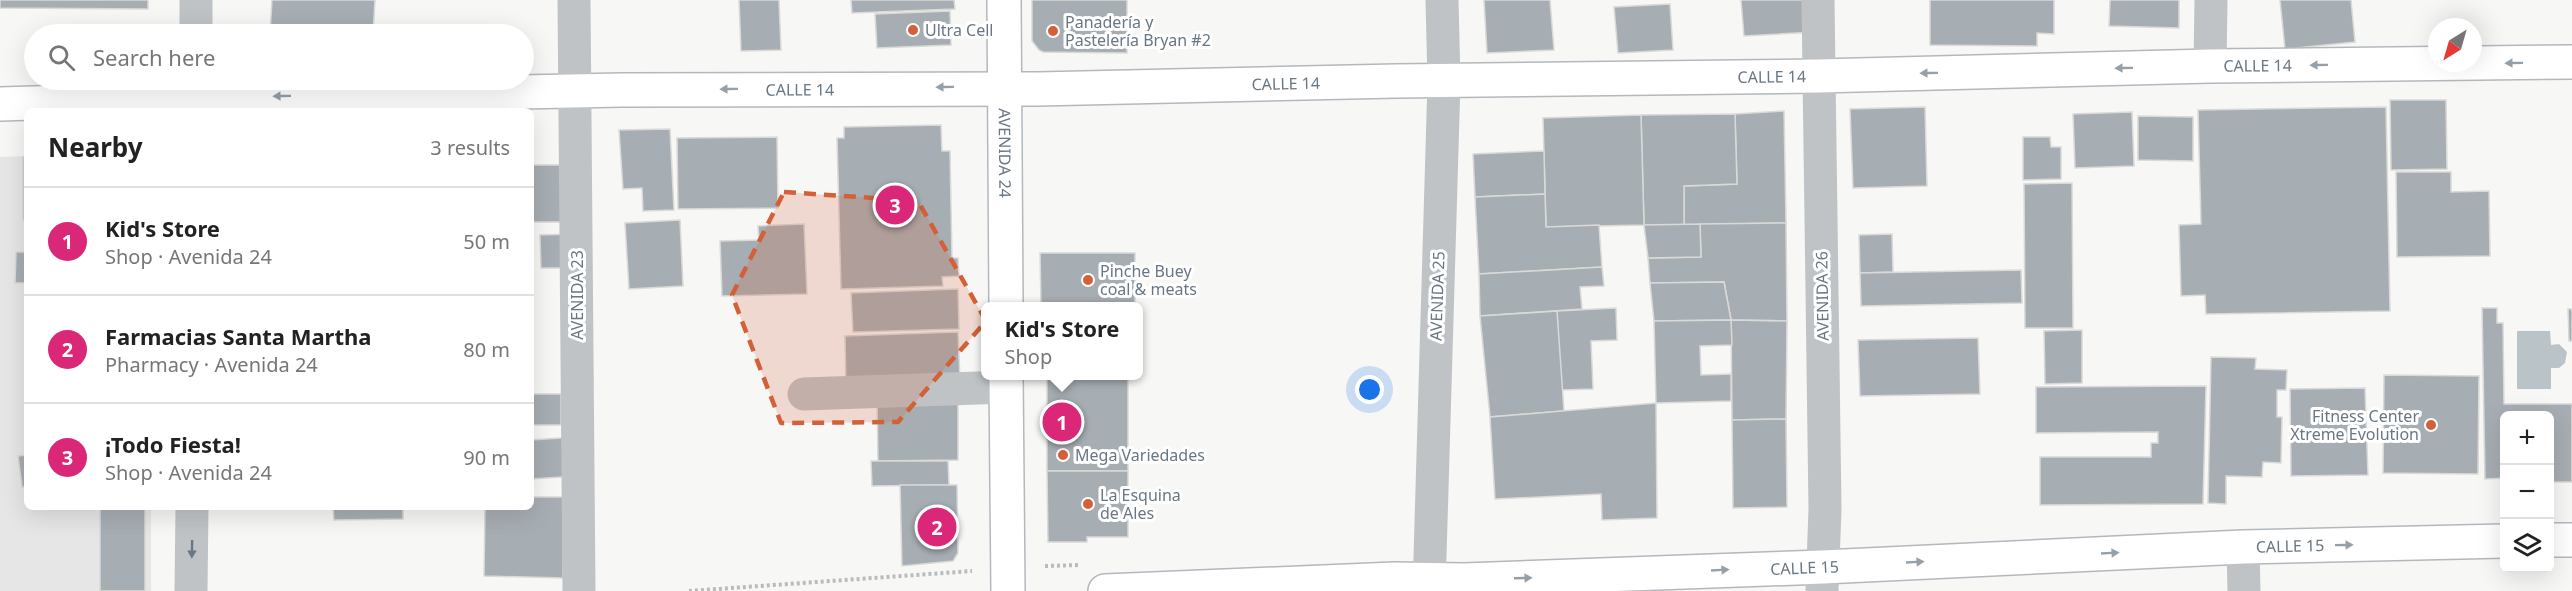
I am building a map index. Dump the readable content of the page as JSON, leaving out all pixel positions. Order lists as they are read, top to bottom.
{
  "streets": {
    "street": [
      "CALLE 14",
      "AVENIDA 24",
      "AVENIDA 23",
      "AVENIDA 25",
      "AVENIDA 26",
      "CALLE 15"
    ]
  },
  "crossings": [
    ["CALLE 14", "AVENIDA 24"],
    ["CALLE 14", "AVENIDA 23"],
    ["CALLE 14", "AVENIDA 25"],
    ["CALLE 14", "AVENIDA 26"],
    ["AVENIDA 25", "CALLE 15"],
    ["AVENIDA 26", "CALLE 15"]
  ],
  "one_way": ["CALLE 14", "CALLE 15"],
  "places": [
    "Ultra Cell",
    "Panadería y Pastelería Bryan #2",
    "Pinche Buey coal & meats",
    "Fitness Center Xtreme Evolution",
    "Mega Variedades",
    "La Esquina de Ales"
  ],
  "north": "bottom left",
  "page": {
    "search": "Search here",
    "heading": ["Nearby", "3 results"],
    "pins": ["3", "1", "2"],
    "list": [
      {
        "mark": "1",
        "name": "Kid's Store",
        "note": "Shop · Avenida 24",
        "value": "50 m"
      },
      {
        "mark": "2",
        "name": "Farmacias Santa Martha",
        "note": "Pharmacy · Avenida 24",
        "value": "80 m"
      },
      {
        "mark": "3",
        "name": "¡Todo Fiesta!",
        "note": "Shop · Avenida 24",
        "value": "90 m"
      }
    ],
    "popup": ["Kid's Store", "Shop"],
    "map_buttons": ["+", "−"]
  }
}
